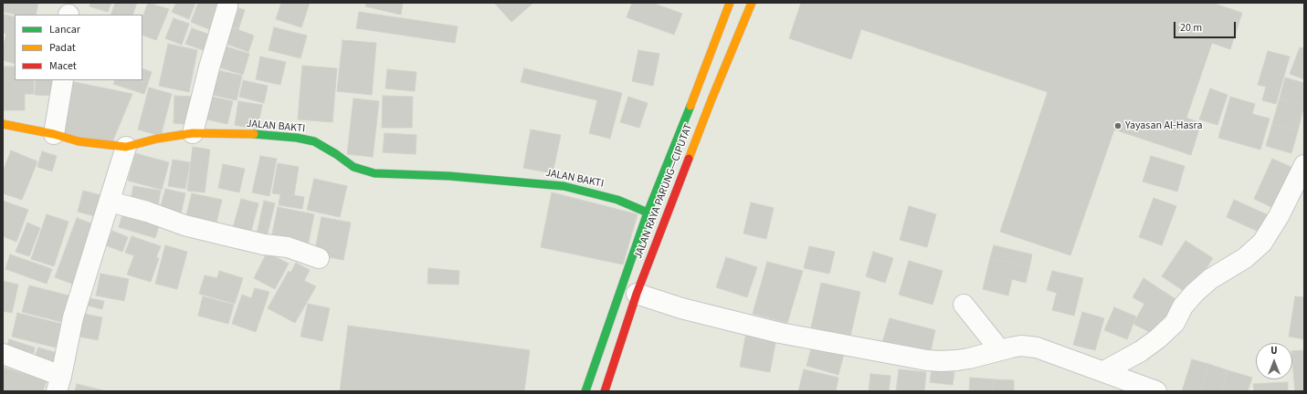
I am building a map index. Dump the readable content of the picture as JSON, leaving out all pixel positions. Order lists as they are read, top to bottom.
{
  "streets": {
    "main road": ["JALAN BAKTI", "JALAN RAYA PARUNG—CIPUTAT"]
  },
  "crossings": [
    ["JALAN BAKTI", "JALAN RAYA PARUNG—CIPUTAT"]
  ],
  "places": ["Yayasan Al-Hasra"],
  "legend": ["Lancar", "Padat", "Macet"],
  "scale_bar": "20 m",
  "north": "top"
}
